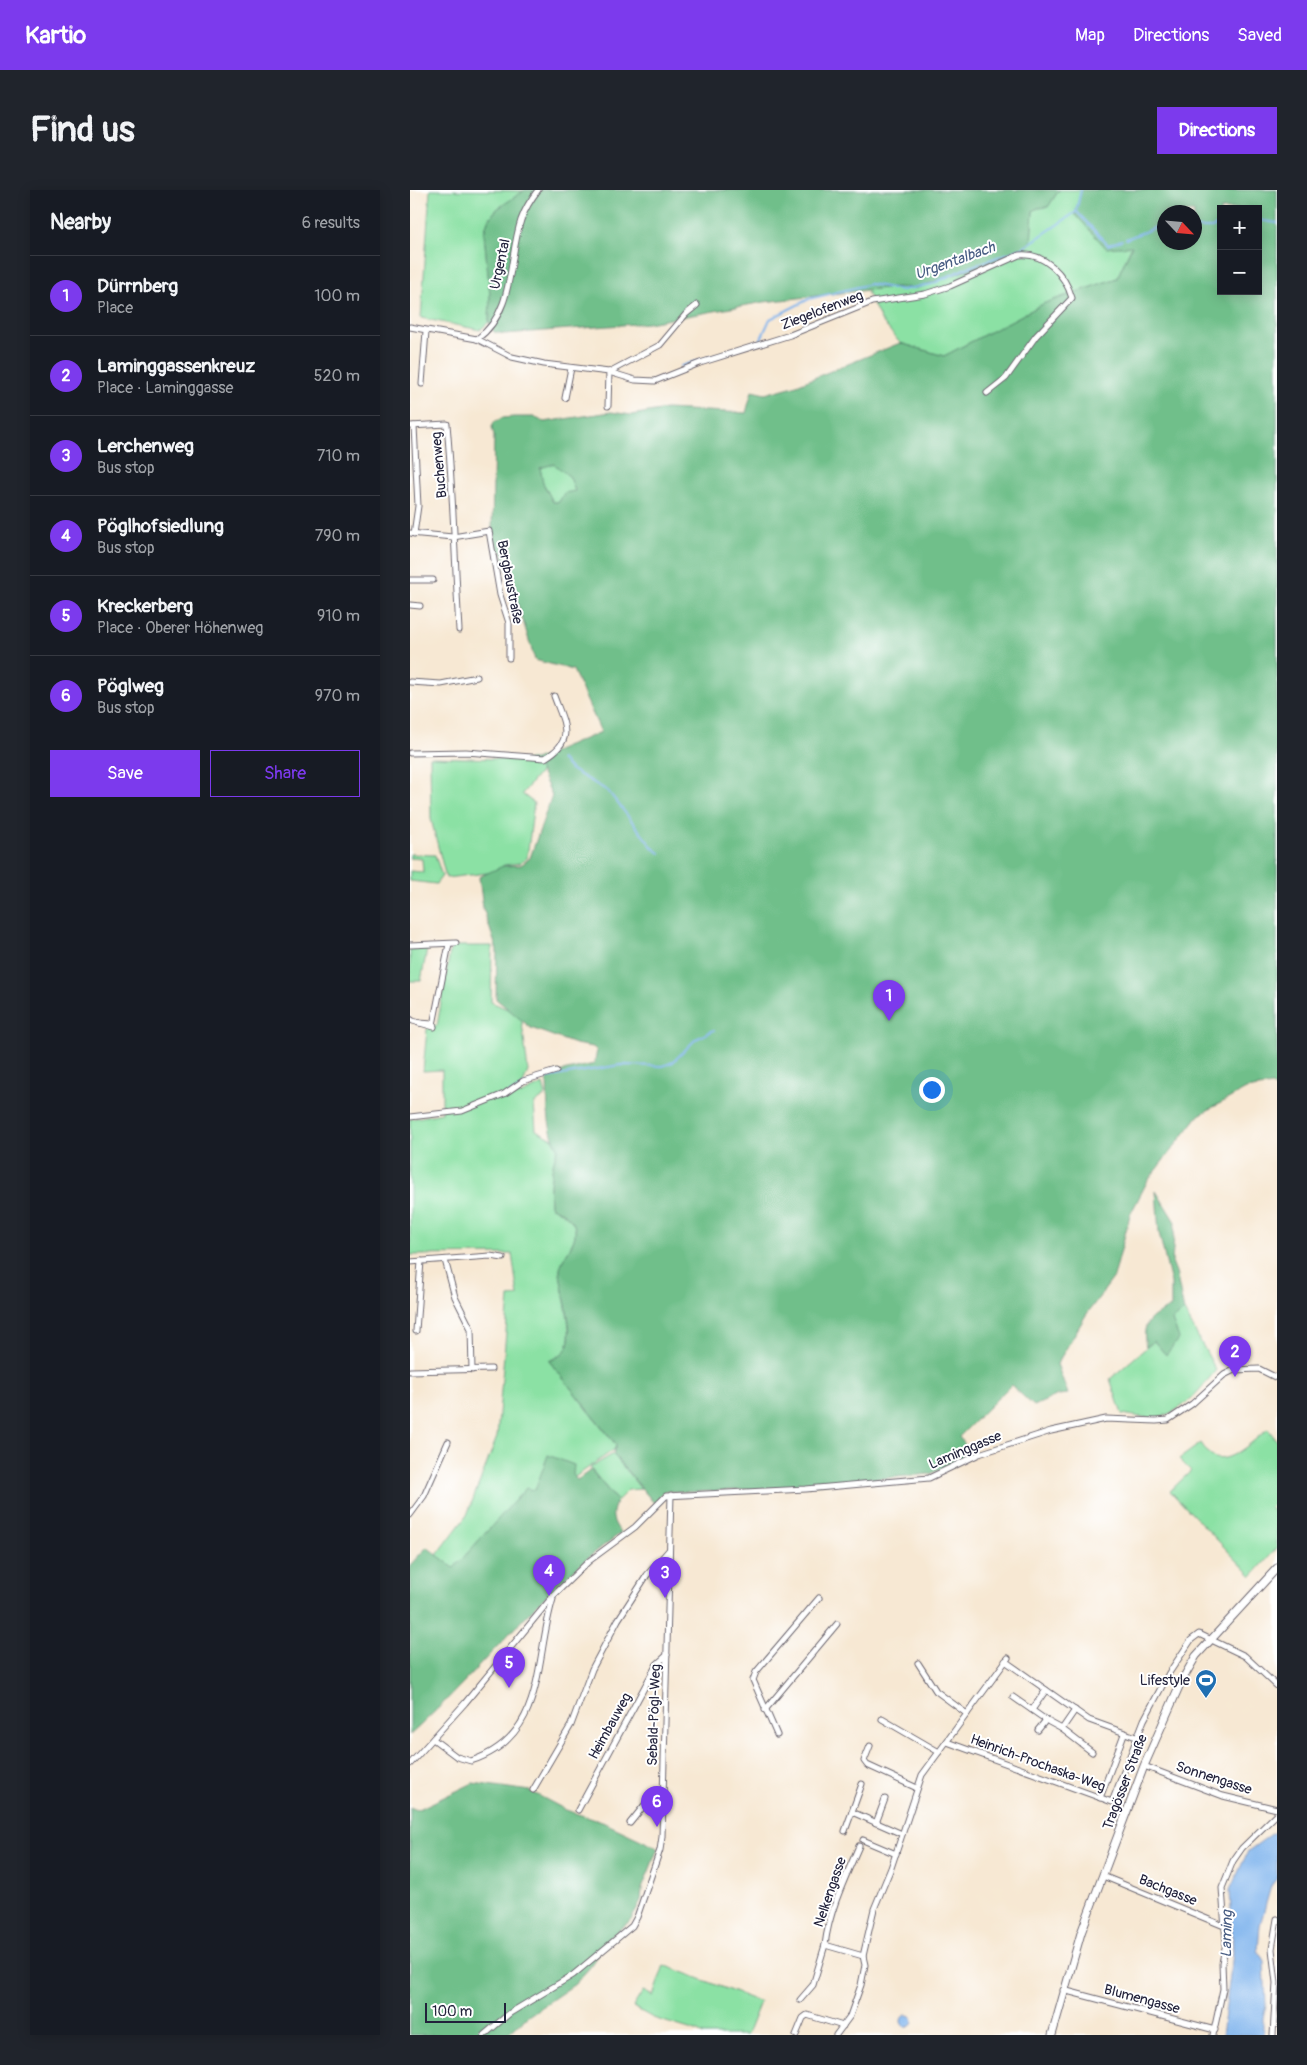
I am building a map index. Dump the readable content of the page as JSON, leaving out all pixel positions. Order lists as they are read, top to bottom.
{
  "streets": {
    "main road": ["Tragösser Straße"],
    "street": [
      "Urgental",
      "Ziegelofenweg",
      "Buchenweg",
      "Bergbaustraße",
      "Laminggasse",
      "Sebald-Pögl-Weg",
      "Heimbauweg",
      "Heinrich-Prochaska-Weg",
      "Sonnengasse",
      "Bachgasse",
      "Nelkengasse",
      "Blumengasse"
    ]
  },
  "crossings": [
    ["Urgental", "Ziegelofenweg"],
    ["Buchenweg", "Bergbaustraße"],
    ["Laminggasse", "Sebald-Pögl-Weg"],
    ["Sebald-Pögl-Weg", "Heimbauweg"],
    ["Sonnengasse", "Tragösser Straße"],
    ["Tragösser Straße", "Bachgasse"],
    ["Tragösser Straße", "Blumengasse"]
  ],
  "water": ["Urgentalbach", "Laming"],
  "places": {
    "sports": ["Lifestyle"]
  },
  "scale_bar": "100 m",
  "north": "bottom right",
  "page": {
    "header": "Kartio",
    "nav": ["Map", "Directions", "Saved"],
    "buttons": [
      "Directions",
      ["Save", "Share"]
    ],
    "title": "Find us",
    "heading": ["Nearby", "6 results"],
    "map_buttons": ["+", "−"],
    "list": [
      {
        "mark": "1",
        "name": "Dürrnberg",
        "note": "Place",
        "value": "100 m"
      },
      {
        "mark": "2",
        "name": "Laminggassenkreuz",
        "note": "Place · Laminggasse",
        "value": "520 m"
      },
      {
        "mark": "3",
        "name": "Lerchenweg",
        "note": "Bus stop",
        "value": "710 m"
      },
      {
        "mark": "4",
        "name": "Pöglhofsiedlung",
        "note": "Bus stop",
        "value": "790 m"
      },
      {
        "mark": "5",
        "name": "Kreckerberg",
        "note": "Place · Oberer Höhenweg",
        "value": "910 m"
      },
      {
        "mark": "6",
        "name": "Pöglweg",
        "note": "Bus stop",
        "value": "970 m"
      }
    ],
    "pins": [
      "1",
      "2",
      "4",
      "3",
      "5",
      "6"
    ],
    "scale": "100 m"
  }
}
